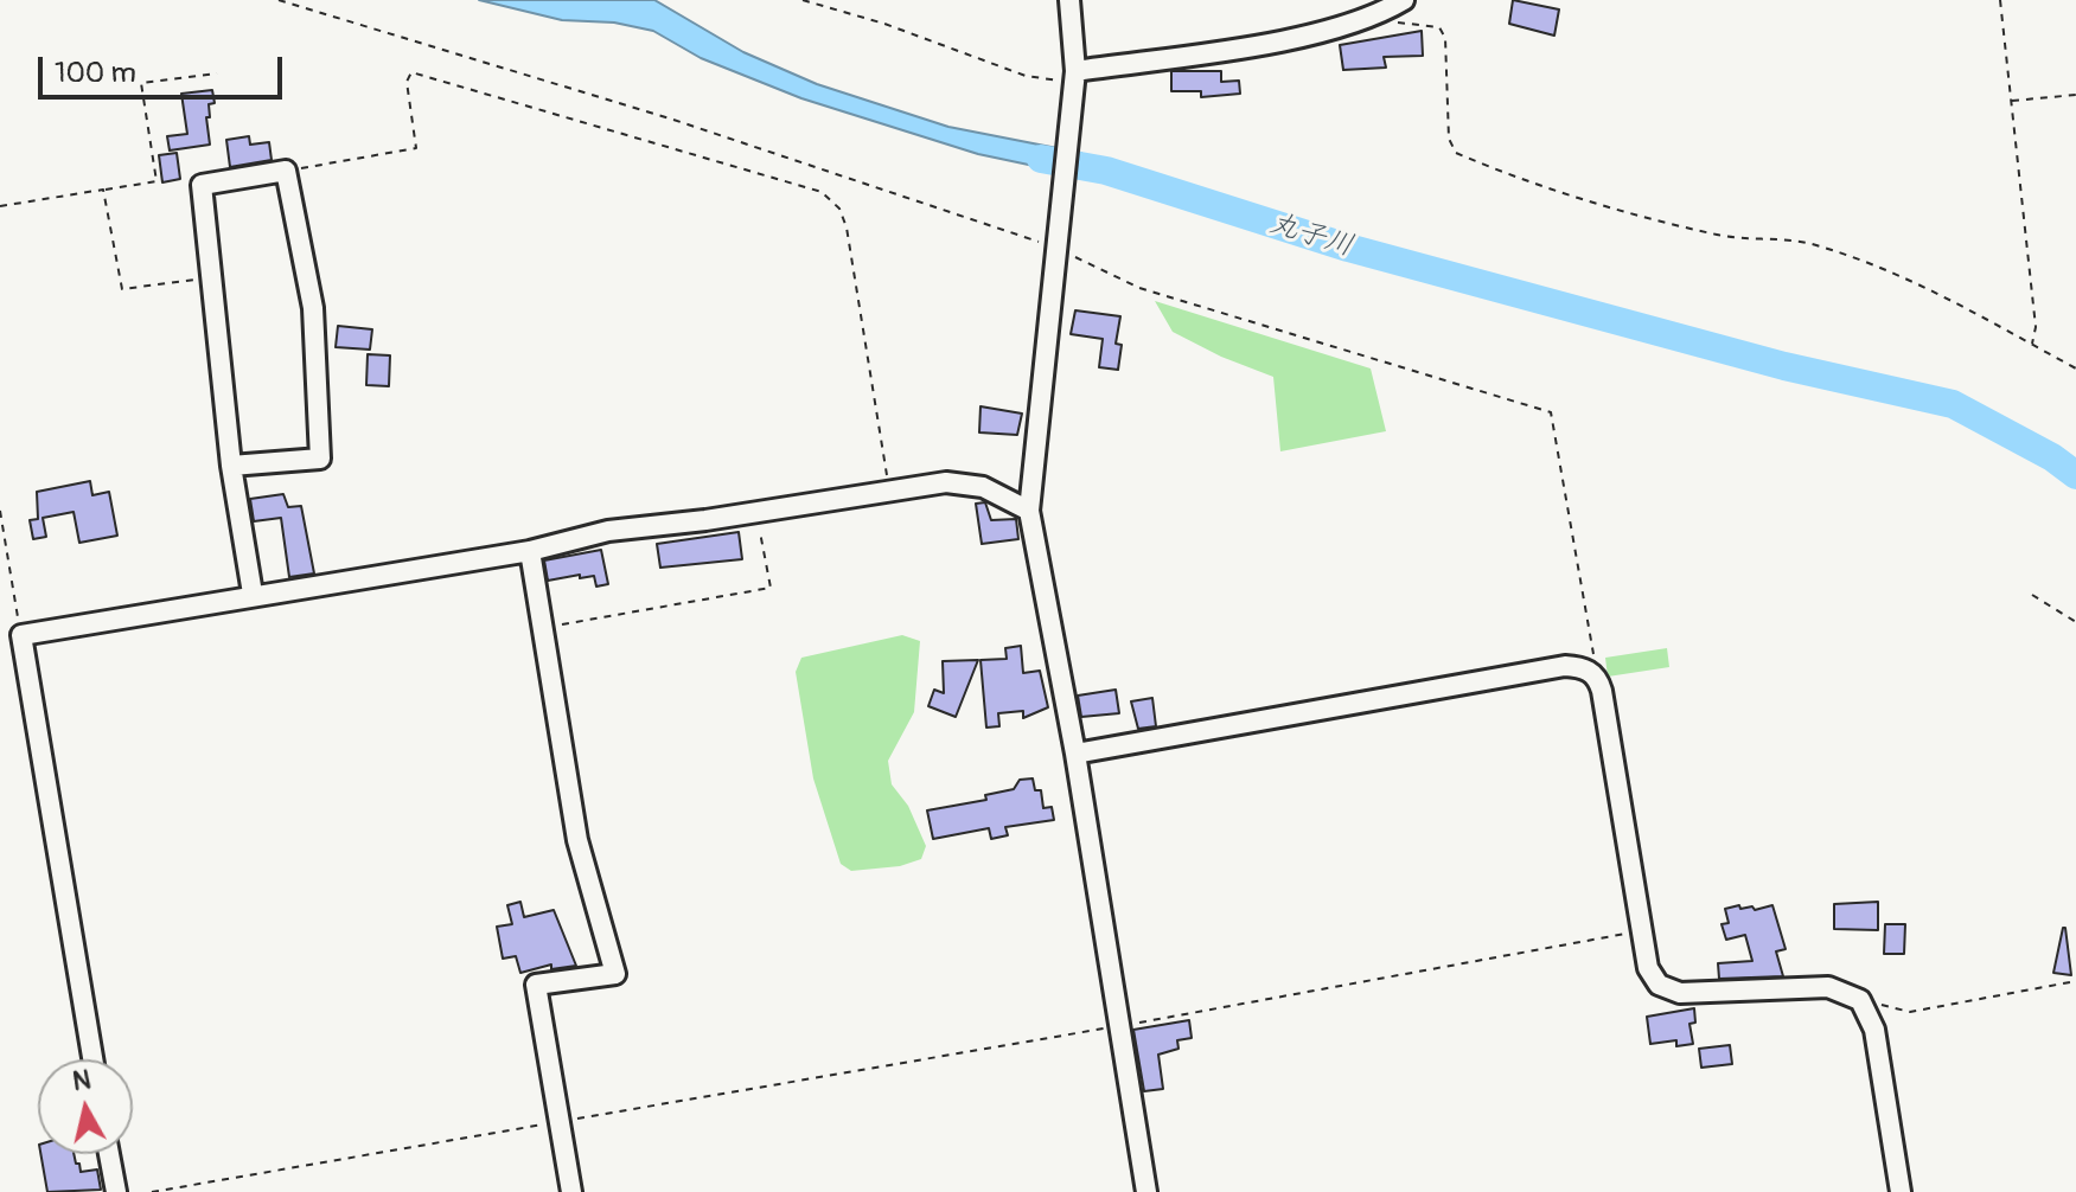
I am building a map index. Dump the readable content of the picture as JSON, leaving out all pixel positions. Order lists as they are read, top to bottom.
{
  "water": ["丸子川"],
  "scale_bar": "100 m",
  "north": "top"
}
